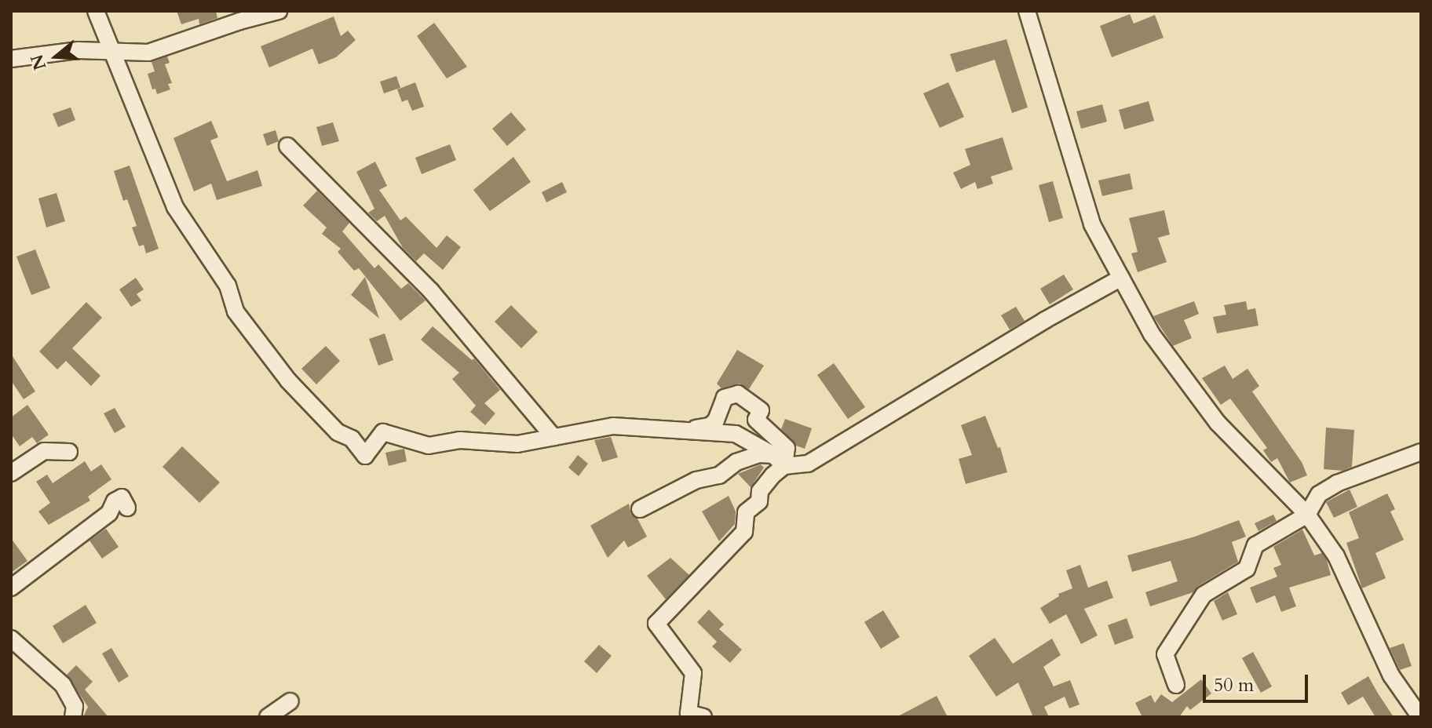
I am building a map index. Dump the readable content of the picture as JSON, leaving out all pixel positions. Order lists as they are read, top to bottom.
{
  "scale_bar": "50 m",
  "north": "left"
}
